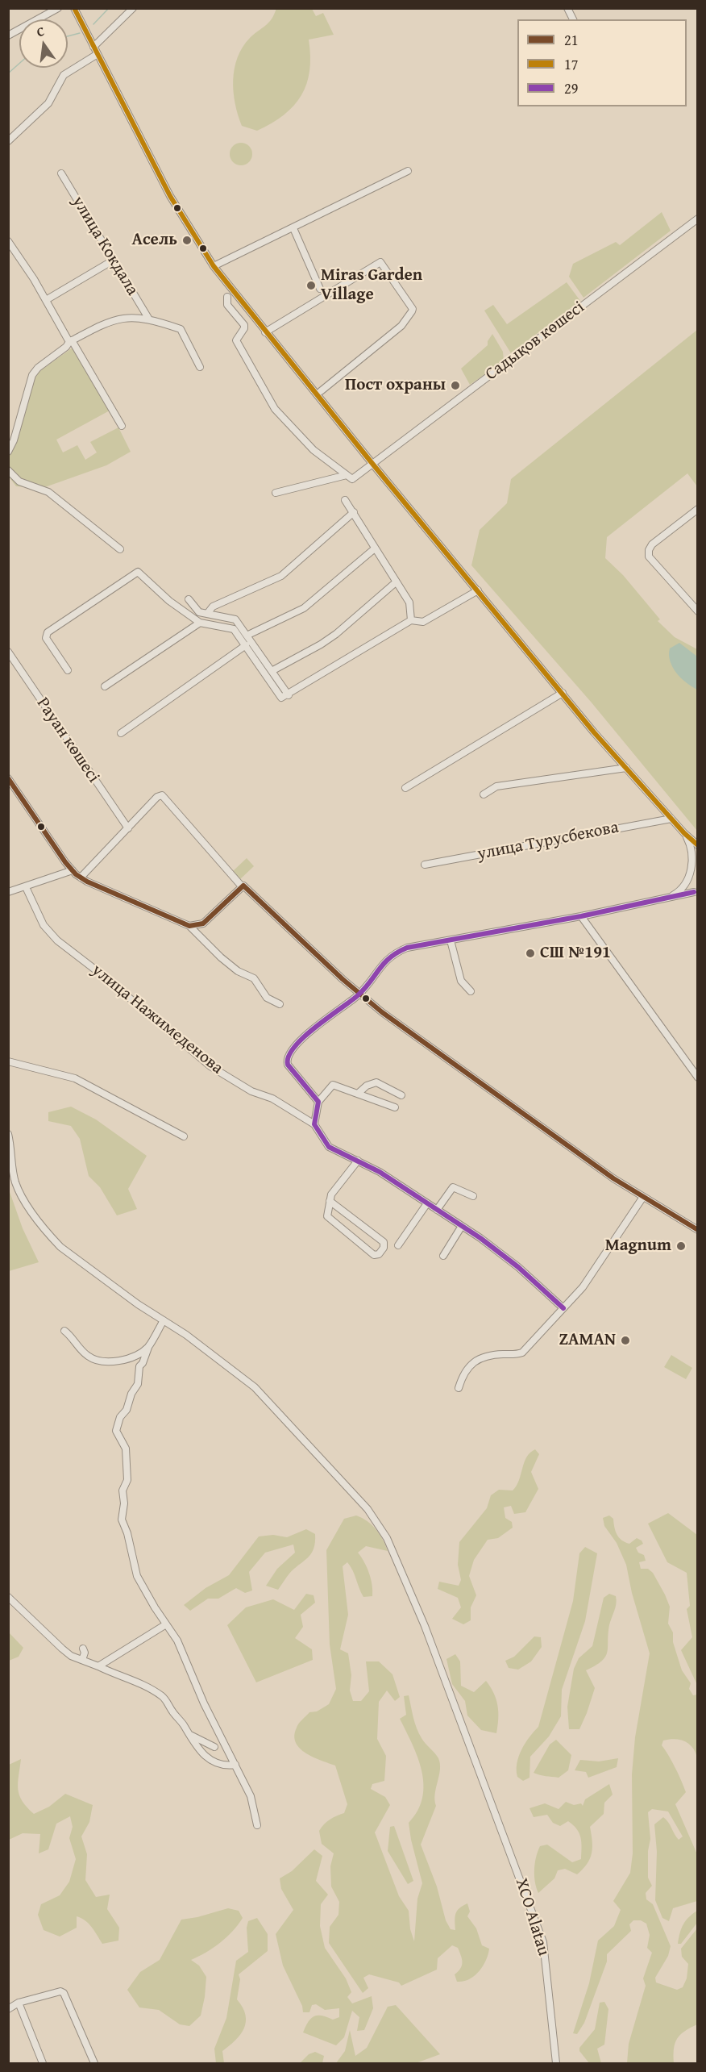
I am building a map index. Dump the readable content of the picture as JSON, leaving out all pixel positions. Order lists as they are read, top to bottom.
{
  "streets": {
    "street": [
      "улица Кокдала",
      "Садықов көшесі",
      "Рауан көшесі",
      "улица Турусбекова",
      "улица Нажимеденова",
      "XCO Alatau"
    ]
  },
  "places": [
    "Асель",
    "Miras Garden Village",
    "Пост охраны",
    "СШ №191",
    "Magnum",
    "ZAMAN"
  ],
  "lines": ["transit line 17", "transit line 21", "transit line 29"],
  "legend": ["21", "17", "29"],
  "north": "top"
}
